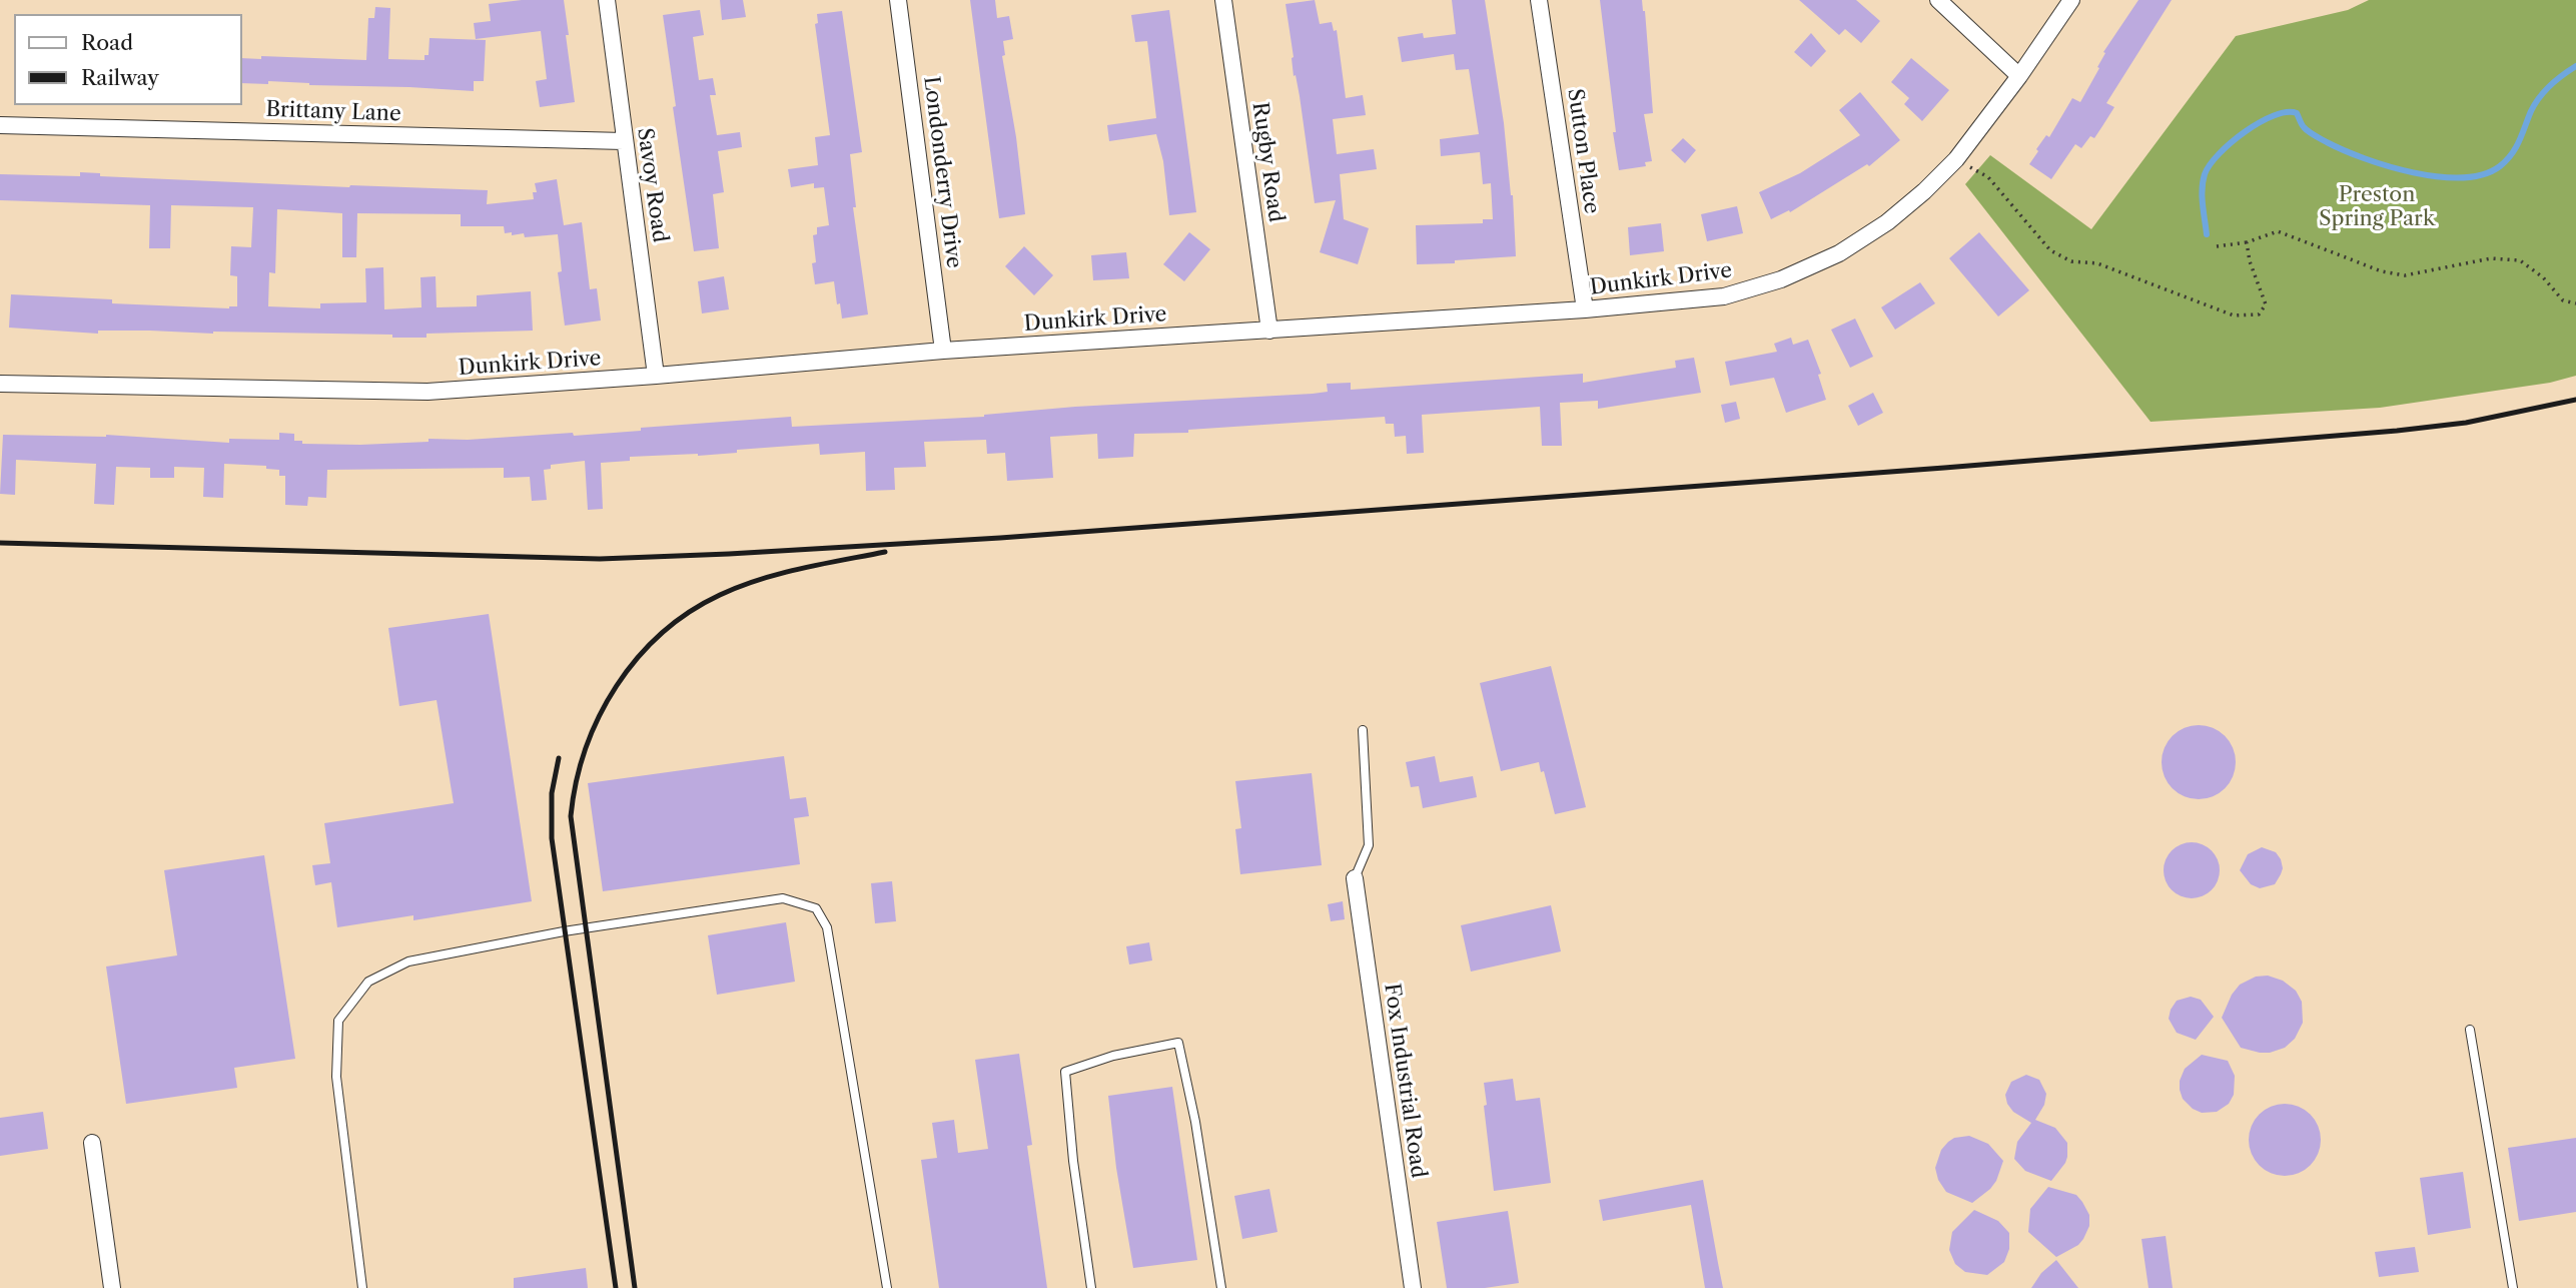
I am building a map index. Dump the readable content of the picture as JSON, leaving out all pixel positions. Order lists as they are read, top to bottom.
{
  "streets": {
    "street": [
      "Brittany Lane",
      "Sutton Place",
      "Rugby Road",
      "Londonderry Drive",
      "Savoy Road",
      "Dunkirk Drive",
      "Fox Industrial Road"
    ]
  },
  "crossings": [
    ["Brittany Lane", "Savoy Road"],
    ["Sutton Place", "Dunkirk Drive"],
    ["Rugby Road", "Dunkirk Drive"],
    ["Londonderry Drive", "Dunkirk Drive"],
    ["Savoy Road", "Dunkirk Drive"]
  ],
  "parks": ["Preston Spring Park"],
  "legend": ["Road", "Railway"]
}
